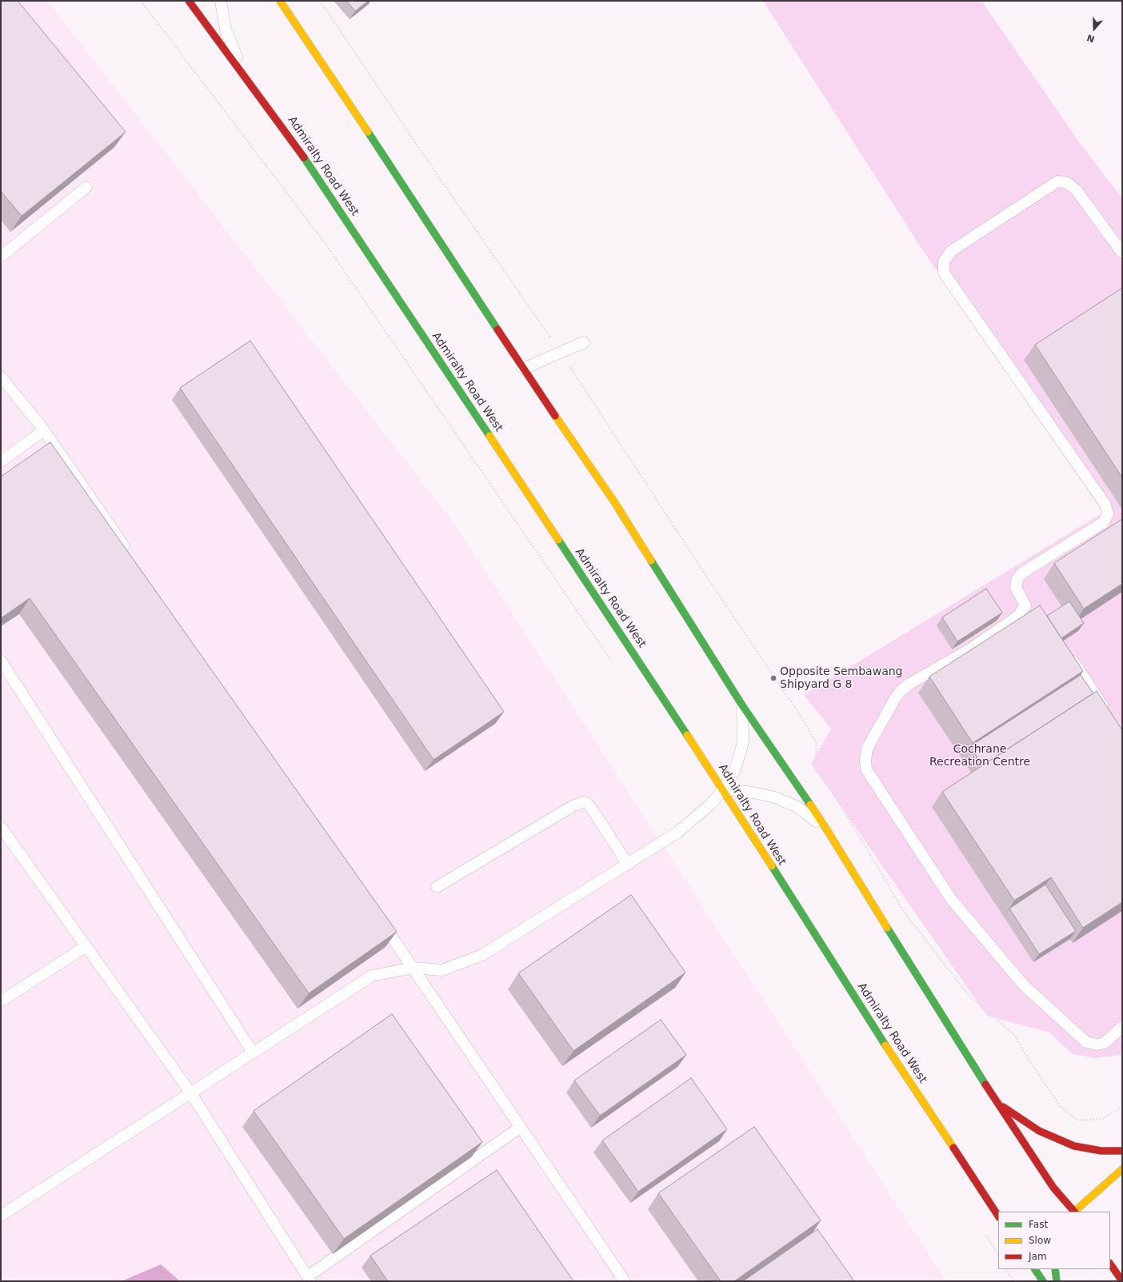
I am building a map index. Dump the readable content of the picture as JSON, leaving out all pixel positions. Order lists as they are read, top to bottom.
{
  "streets": {
    "main road": ["Admiralty Road West"]
  },
  "parks": ["Cochrane Recreation Centre"],
  "places": ["Opposite Sembawang Shipyard G 8"],
  "legend": ["Fast", "Slow", "Jam"],
  "north": "bottom"
}
